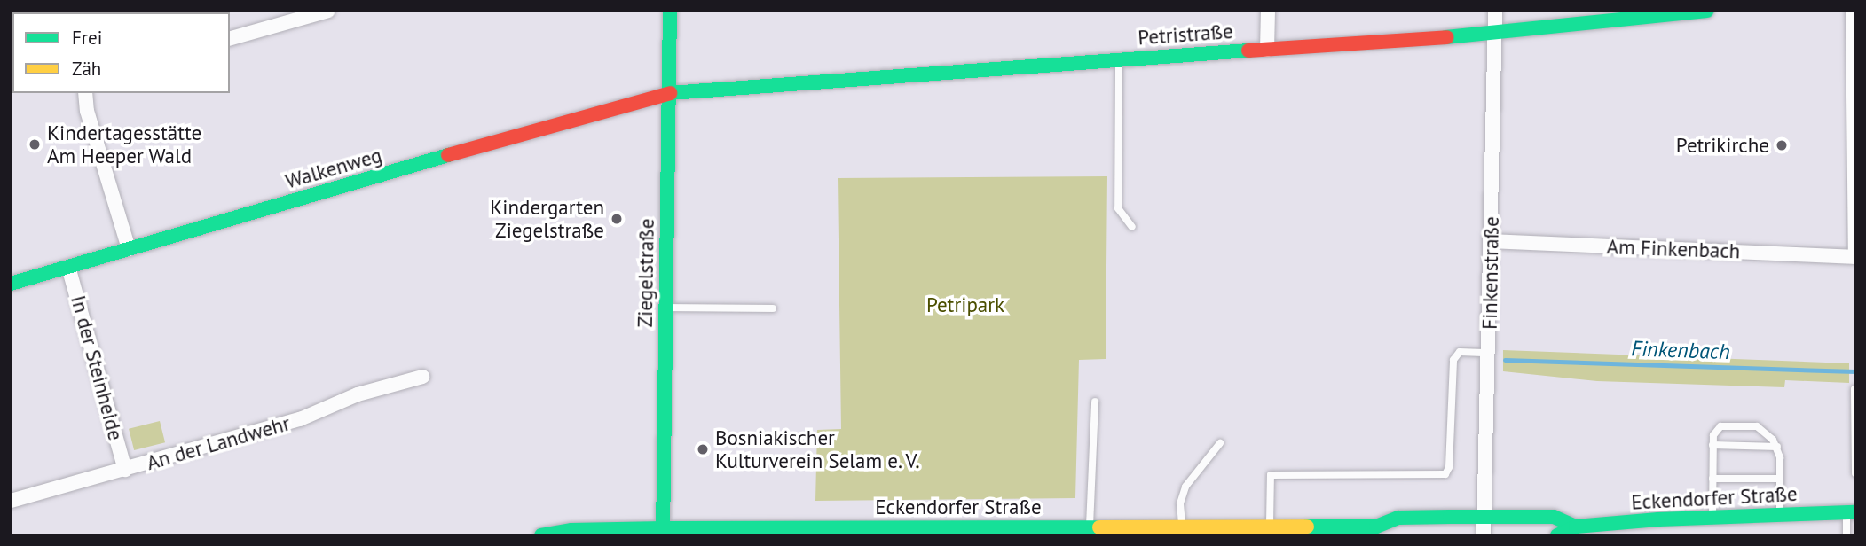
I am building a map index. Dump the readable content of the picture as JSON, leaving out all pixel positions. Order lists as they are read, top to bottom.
{
  "streets": {
    "street": [
      "Petristraße",
      "Walkenweg",
      "Am Finkenbach",
      "Ziegelstraße",
      "Finkenstraße",
      "In der Steinheide",
      "An der Landwehr",
      "Eckendorfer Straße"
    ]
  },
  "crossings": [
    ["Petristraße", "Walkenweg"],
    ["Petristraße", "Ziegelstraße"],
    ["Petristraße", "Finkenstraße"],
    ["Walkenweg", "Ziegelstraße"],
    ["Walkenweg", "In der Steinheide"],
    ["Am Finkenbach", "Finkenstraße"],
    ["Ziegelstraße", "Eckendorfer Straße"],
    ["Finkenstraße", "Eckendorfer Straße"],
    ["In der Steinheide", "An der Landwehr"]
  ],
  "water": ["Finkenbach"],
  "parks": ["Petripark"],
  "places": [
    "Kindertagesstätte Am Heeper Wald",
    "Petrikirche",
    "Kindergarten Ziegelstraße",
    "Bosniakischer Kulturverein Selam e. V."
  ],
  "legend": ["Frei", "Zäh"]
}
